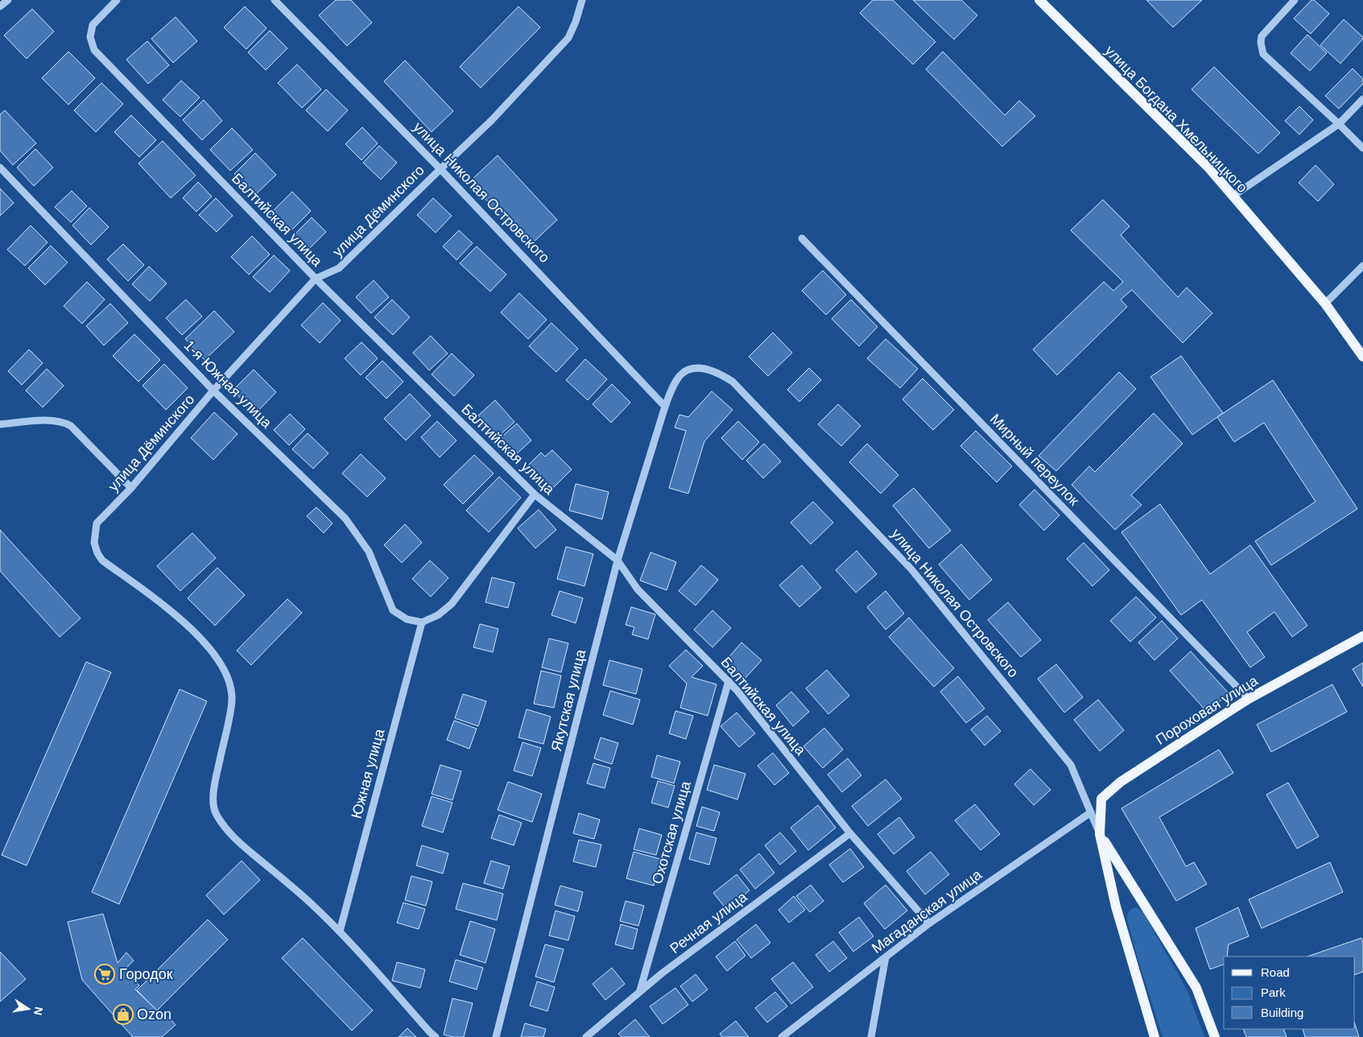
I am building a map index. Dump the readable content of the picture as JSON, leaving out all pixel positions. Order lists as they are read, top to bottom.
{
  "streets": {
    "main road": ["улица Богдана Хмельницкого", "улица Николая Островского", "Пороховая улица"],
    "street": [
      "улица Дёминского",
      "Балтийская улица",
      "1-я Южная улица",
      "Мирный переулок",
      "Якутская улица",
      "Южная улица",
      "Охотская улица",
      "Магаданская улица",
      "Речная улица"
    ]
  },
  "crossings": [
    ["улица Николая Островского", "улица Дёминского"],
    ["улица Николая Островского", "Якутская улица"],
    ["улица Николая Островского", "Пороховая улица"],
    ["улица Николая Островского", "Магаданская улица"],
    ["улица Дёминского", "Балтийская улица"],
    ["улица Дёминского", "1-я Южная улица"],
    ["улица Дёминского", "Южная улица"],
    ["Балтийская улица", "Якутская улица"],
    ["Балтийская улица", "Охотская улица"],
    ["Балтийская улица", "Магаданская улица"],
    ["Балтийская улица", "Речная улица"],
    ["1-я Южная улица", "Южная улица"],
    ["Мирный переулок", "Пороховая улица"],
    ["Охотская улица", "Речная улица"]
  ],
  "places": {
    "supermarket": ["Городок"],
    "shop": ["Ozon"]
  },
  "legend": ["Road", "Park", "Building"],
  "north": "right"
}
